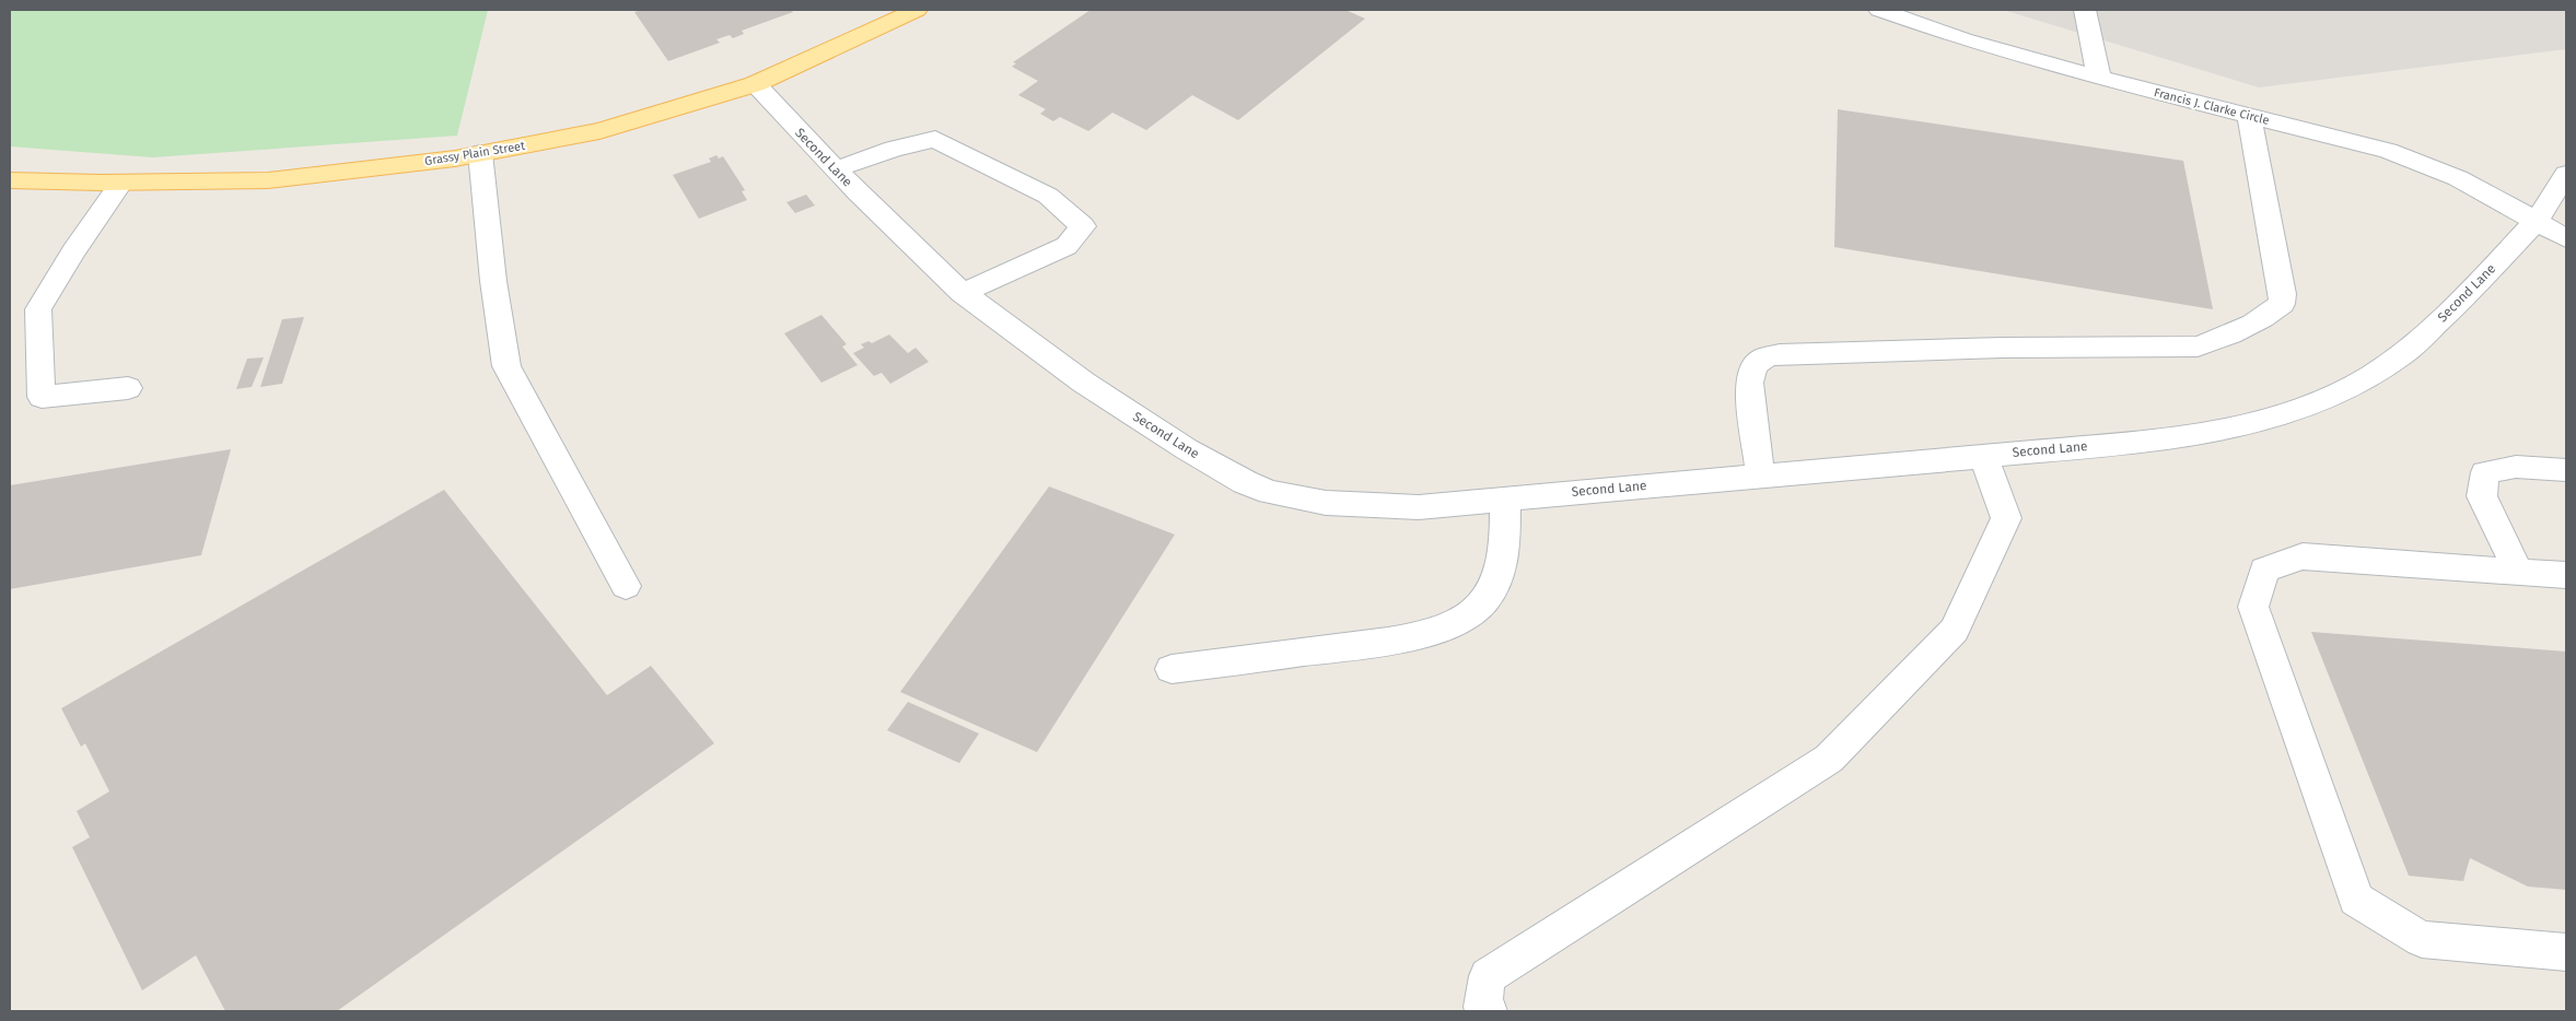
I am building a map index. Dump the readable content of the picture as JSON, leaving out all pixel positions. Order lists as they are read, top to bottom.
{
  "streets": {
    "main road": ["Grassy Plain Street"],
    "street": ["Francis J. Clarke Circle", "Second Lane"]
  },
  "crossings": [
    ["Francis J. Clarke Circle", "Second Lane"],
    ["Grassy Plain Street", "Second Lane"]
  ]
}
